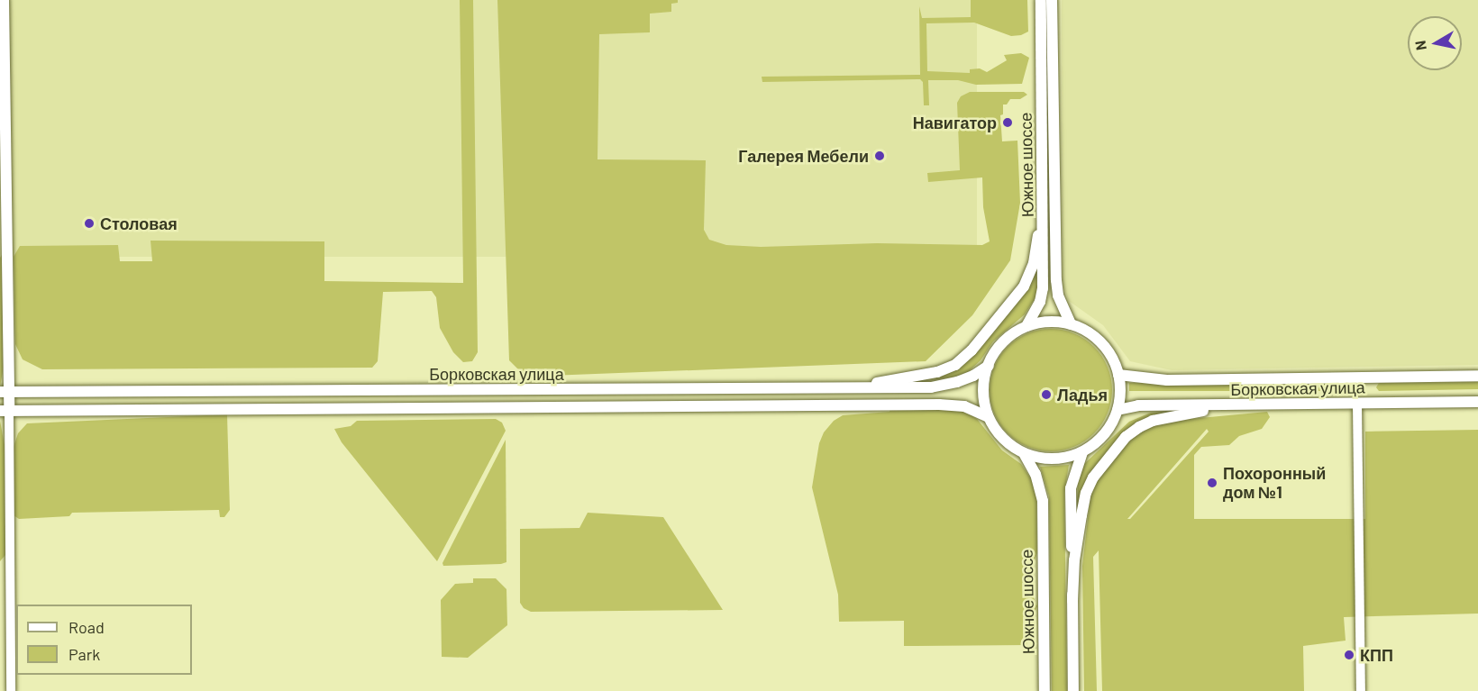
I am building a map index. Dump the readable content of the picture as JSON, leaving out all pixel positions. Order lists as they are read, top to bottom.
{
  "streets": {
    "main road": ["Южное шоссе", "Борковская улица"]
  },
  "crossings": [
    ["Южное шоссе", "Борковская улица"]
  ],
  "places": [
    "Навигатор",
    "Галерея Мебели",
    "Столовая",
    "Ладья",
    "Похоронный дом №1",
    "КПП"
  ],
  "legend": ["Road", "Park"],
  "north": "left"
}
